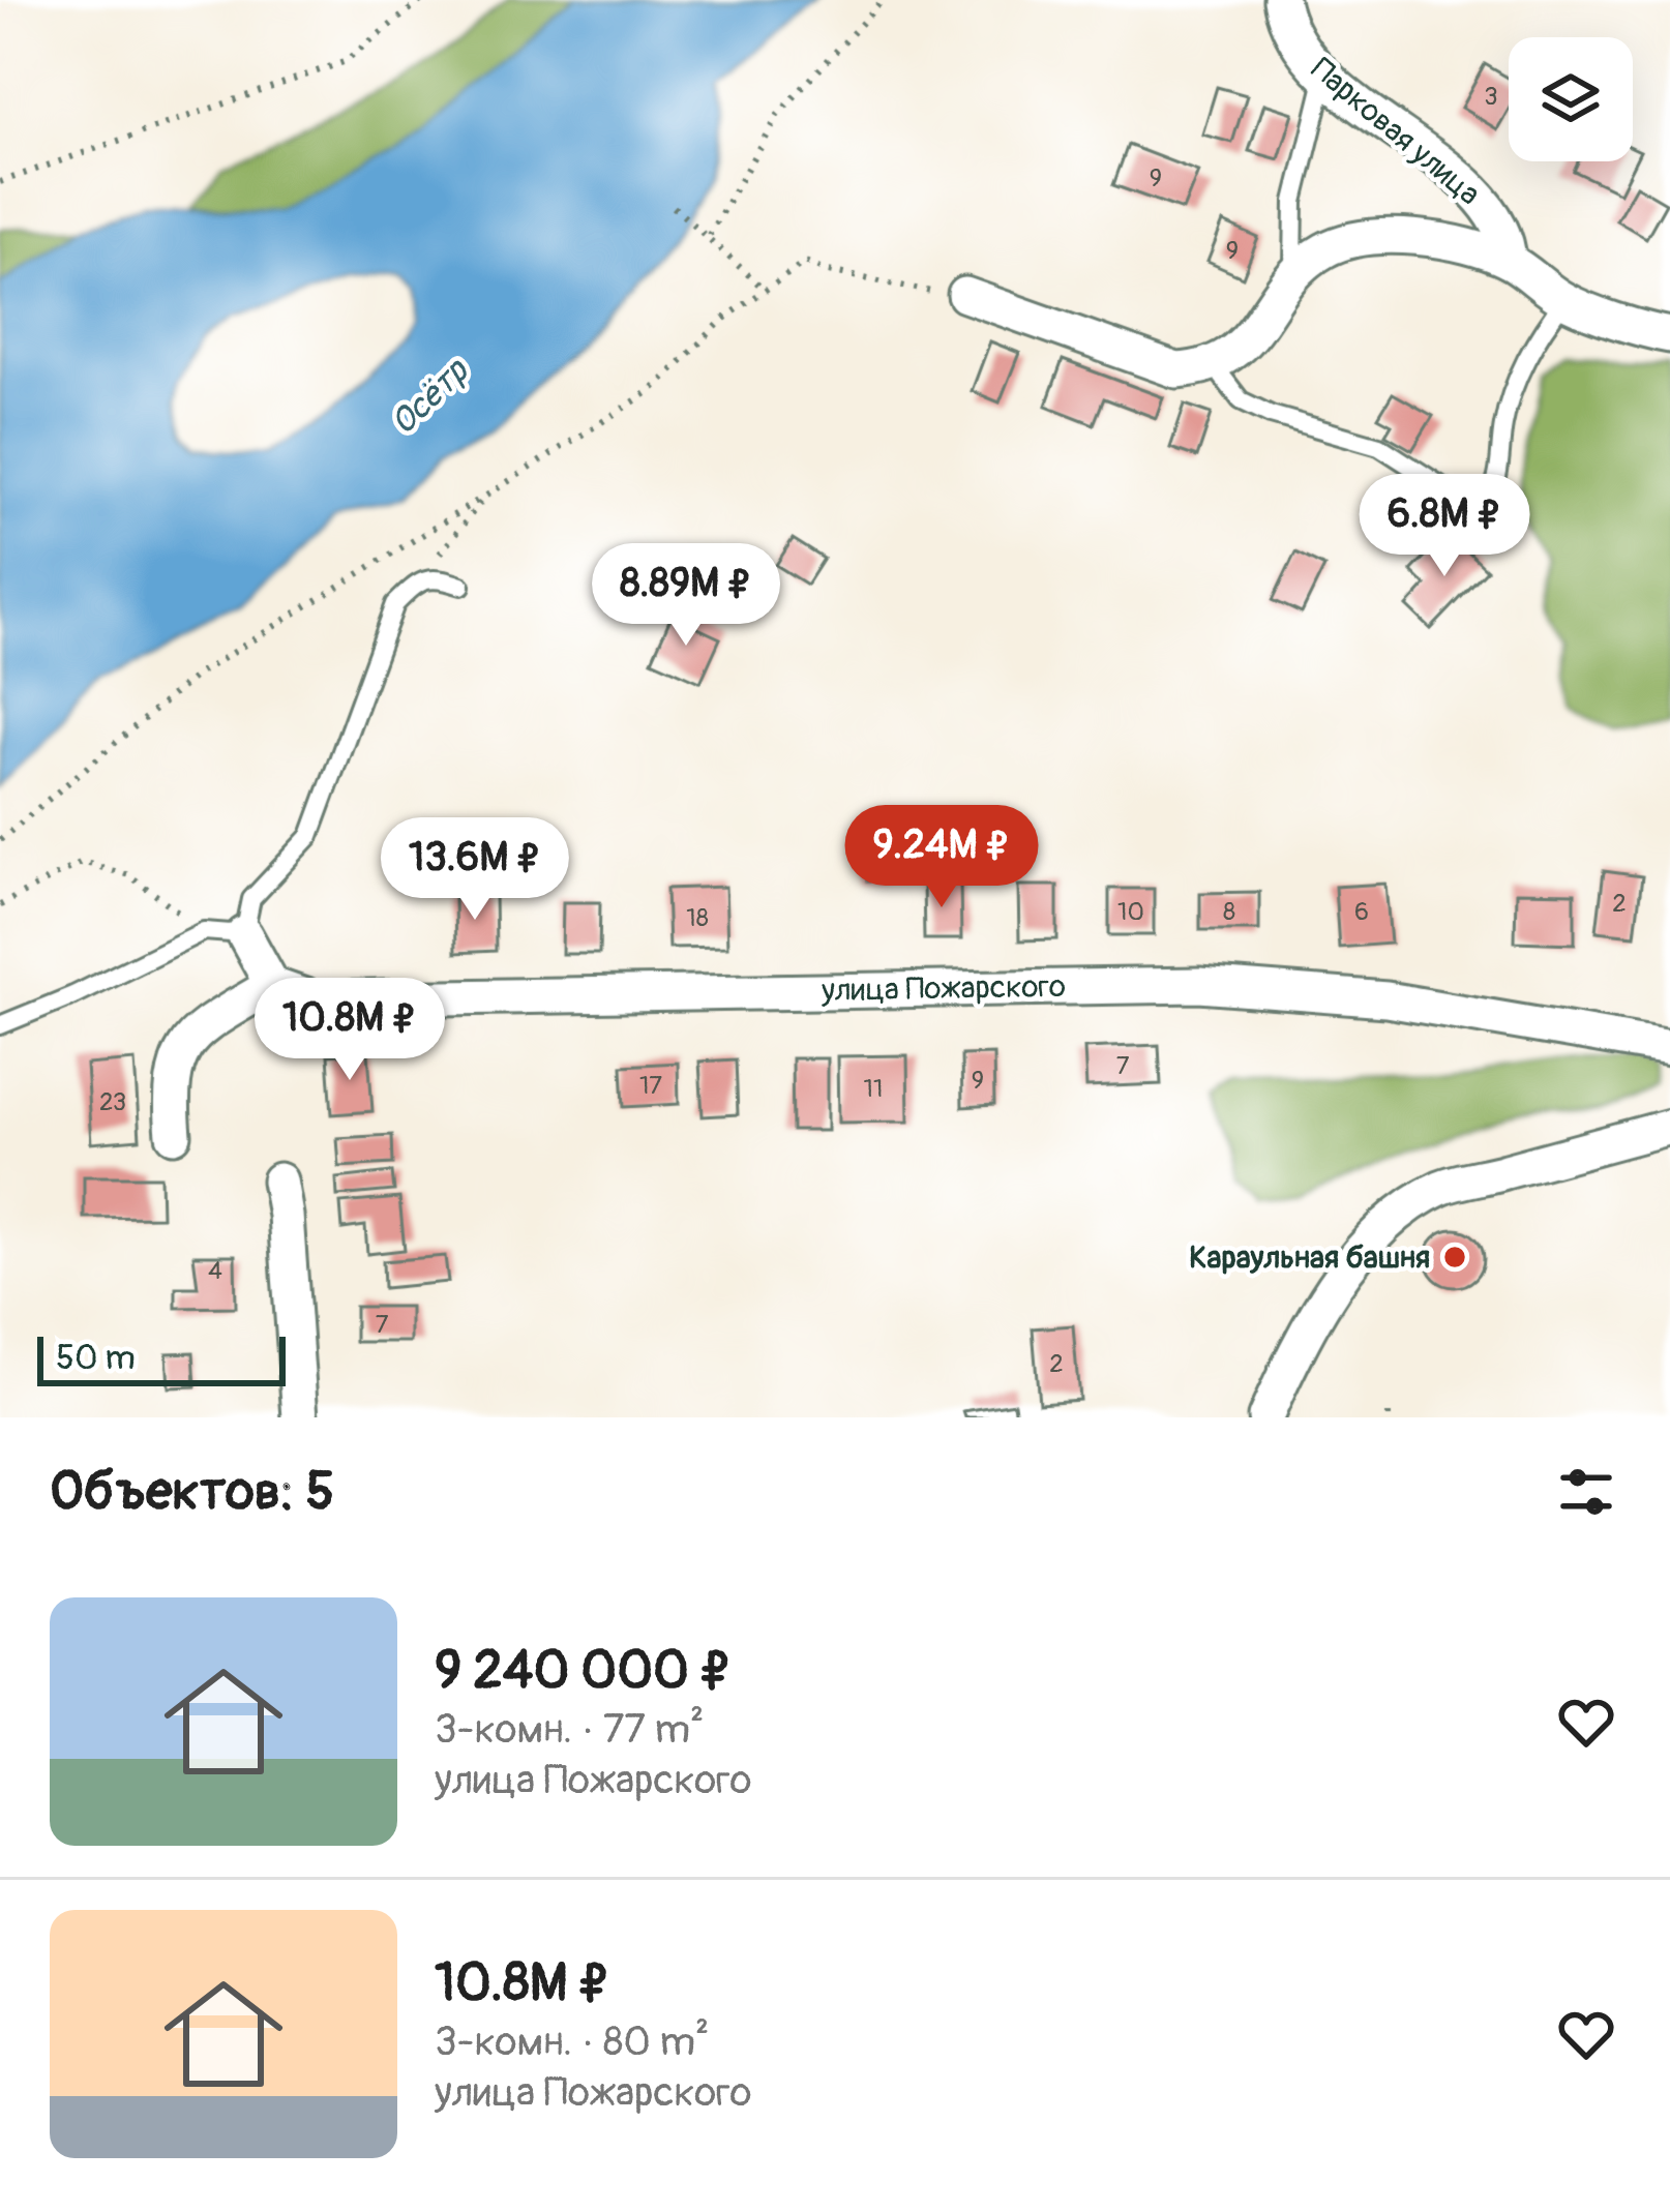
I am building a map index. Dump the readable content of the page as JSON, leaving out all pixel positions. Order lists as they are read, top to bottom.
{
  "streets": {
    "street": ["Парковая улица", "улица Пожарского"]
  },
  "water": ["Осётр"],
  "places": ["Караульная башня"],
  "house_numbers": [
    "3",
    "9",
    "9",
    "2",
    "10",
    "8",
    "6",
    "18",
    "7",
    "9",
    "17",
    "11",
    "23",
    "4",
    "7",
    "2"
  ],
  "scale_bar": "50 m",
  "page": {
    "price": [
      "6.8M ₽",
      "8.89M ₽",
      "9.24M ₽",
      "13.6M ₽",
      "10.8M ₽"
    ],
    "scale": "50 m",
    "heading": "Объектов: 5",
    "list": [
      {
        "name": "9 240 000 ₽",
        "note": "3-комн. · 77 m² · улица Пожарского"
      },
      {
        "name": "10.8M ₽",
        "note": "3-комн. · 80 m² · улица Пожарского"
      }
    ]
  }
}
